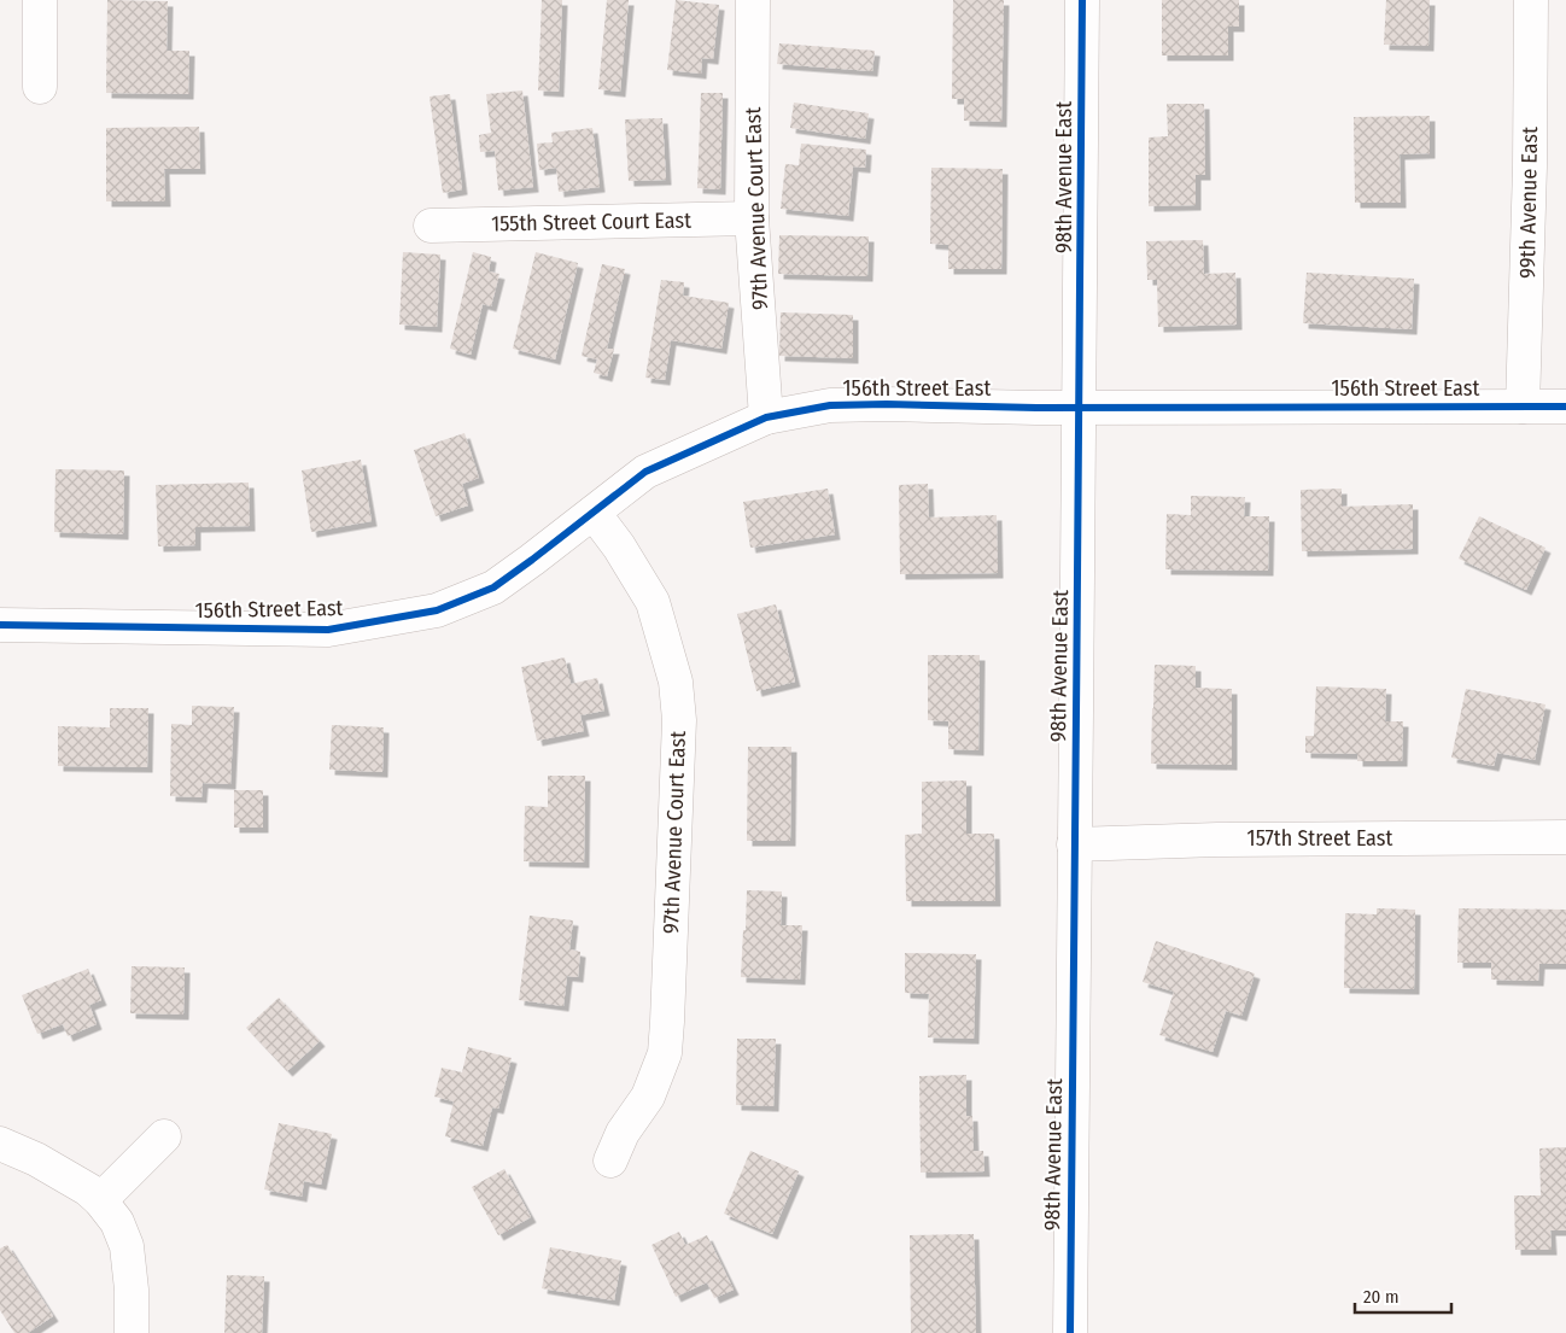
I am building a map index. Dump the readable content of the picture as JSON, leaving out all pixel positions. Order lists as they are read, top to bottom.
{
  "streets": {
    "street": [
      "98th Avenue East",
      "99th Avenue East",
      "97th Avenue Court East",
      "155th Street Court East",
      "156th Street East",
      "157th Street East"
    ]
  },
  "crossings": [
    ["98th Avenue East", "156th Street East"],
    ["98th Avenue East", "157th Street East"],
    ["99th Avenue East", "156th Street East"],
    ["97th Avenue Court East", "155th Street Court East"],
    ["97th Avenue Court East", "156th Street East"]
  ],
  "scale_bar": "20 m"
}
